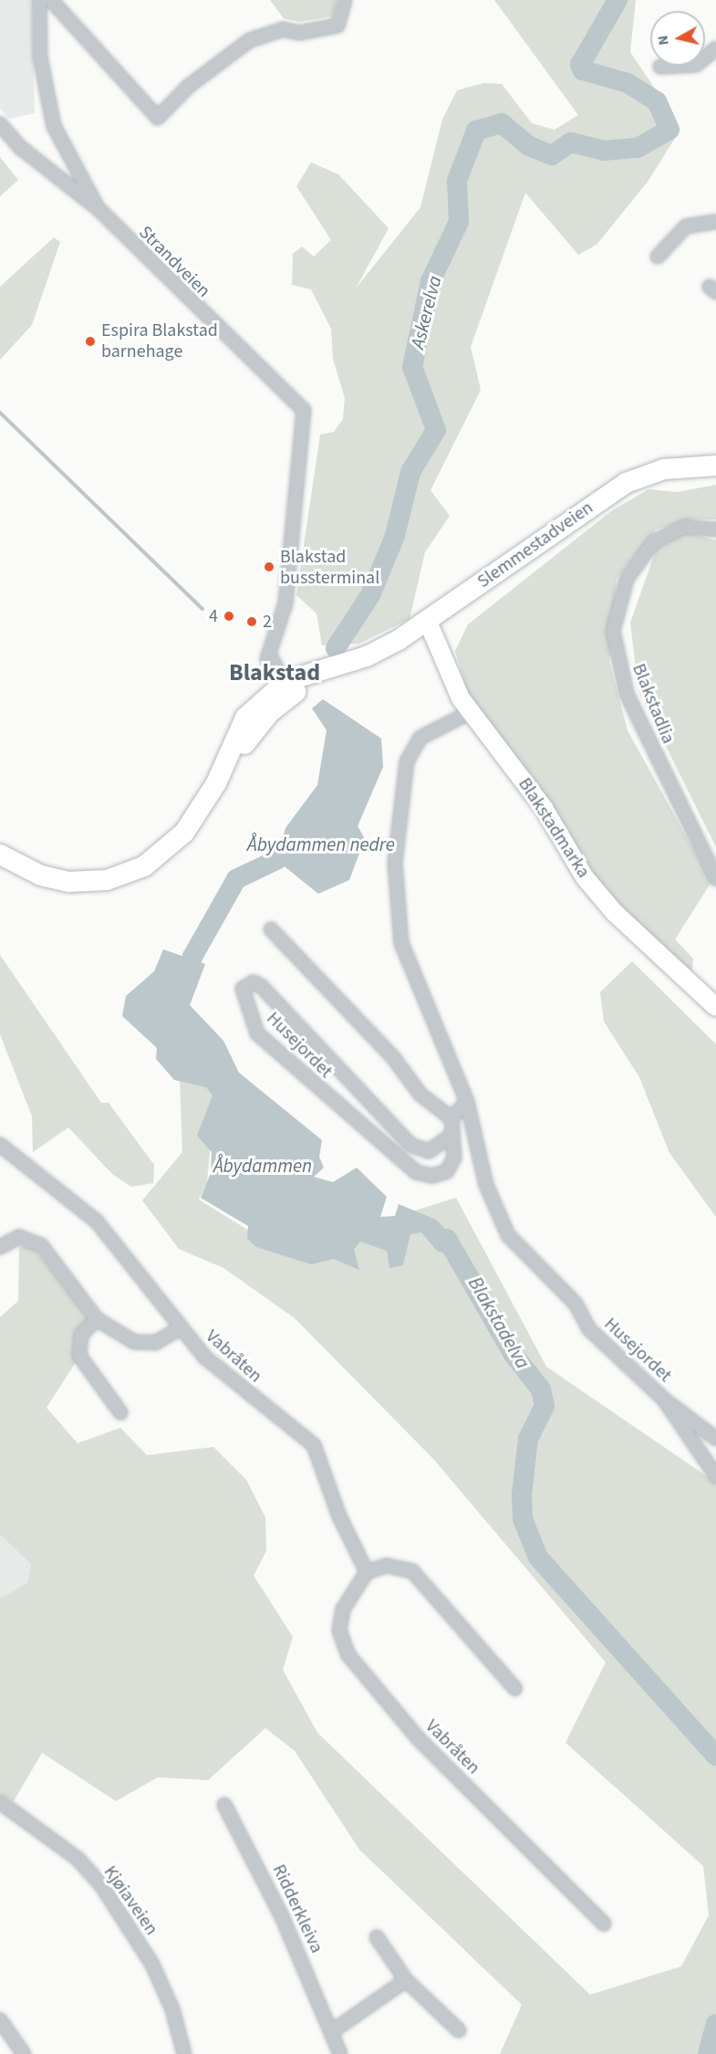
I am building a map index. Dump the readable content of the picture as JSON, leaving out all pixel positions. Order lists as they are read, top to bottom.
{
  "streets": {
    "main road": ["Slemmestadveien", "Blakstadmarka"],
    "street": [
      "Strandveien",
      "Blakstadlia",
      "Husejordet",
      "Vabråten",
      "Kjøiaveien",
      "Ridderkleiva"
    ]
  },
  "crossings": [
    ["Strandveien", "Slemmestadveien"],
    ["Slemmestadveien", "Blakstadmarka"],
    ["Blakstadmarka", "Husejordet"]
  ],
  "districts": ["Blakstad"],
  "water": [
    "Askerelva",
    "Åbydammen nedre",
    "Åbydammen",
    "Blakstadelva"
  ],
  "places": [
    "Espira Blakstad barnehage",
    "Blakstad bussterminal",
    "4",
    "2"
  ],
  "north": "left"
}
